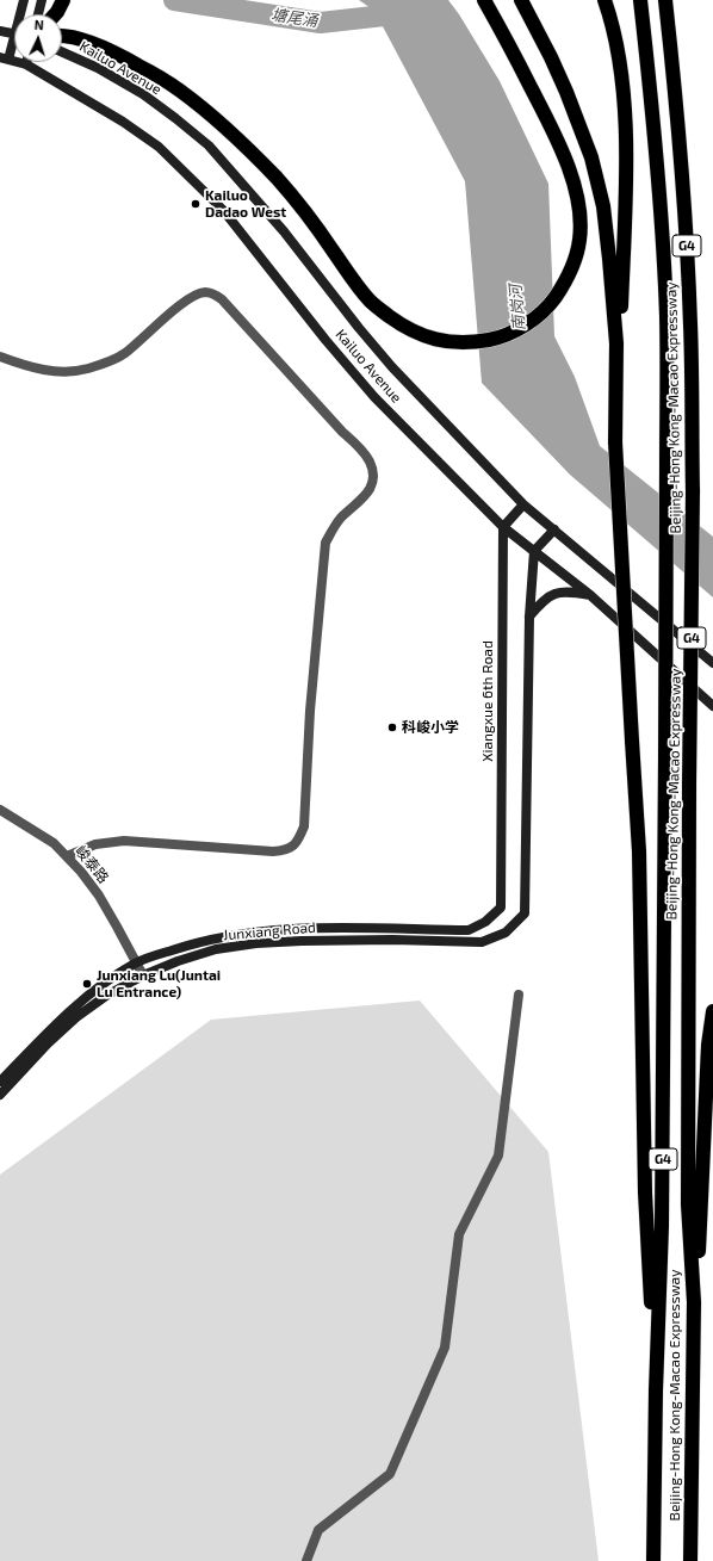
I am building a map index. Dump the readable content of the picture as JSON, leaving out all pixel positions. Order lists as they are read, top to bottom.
{
  "streets": {
    "highway": ["G4", "Beijing-Hong Kong-Macao Expressway"],
    "main road": ["Kailuo Avenue", "Xiangxue 6th Road", "Junxiang Road"],
    "street": ["峻泰路"]
  },
  "crossings": [
    ["Kailuo Avenue", "Xiangxue 6th Road"],
    ["Xiangxue 6th Road", "Junxiang Road"],
    ["峻泰路", "Junxiang Road"]
  ],
  "water": ["塘尾涌", "南岗河"],
  "places": ["Kailuo Dadao West", "科峻小学", "Junxiang Lu(Juntai Lu Entrance)"],
  "north": "top"
}
